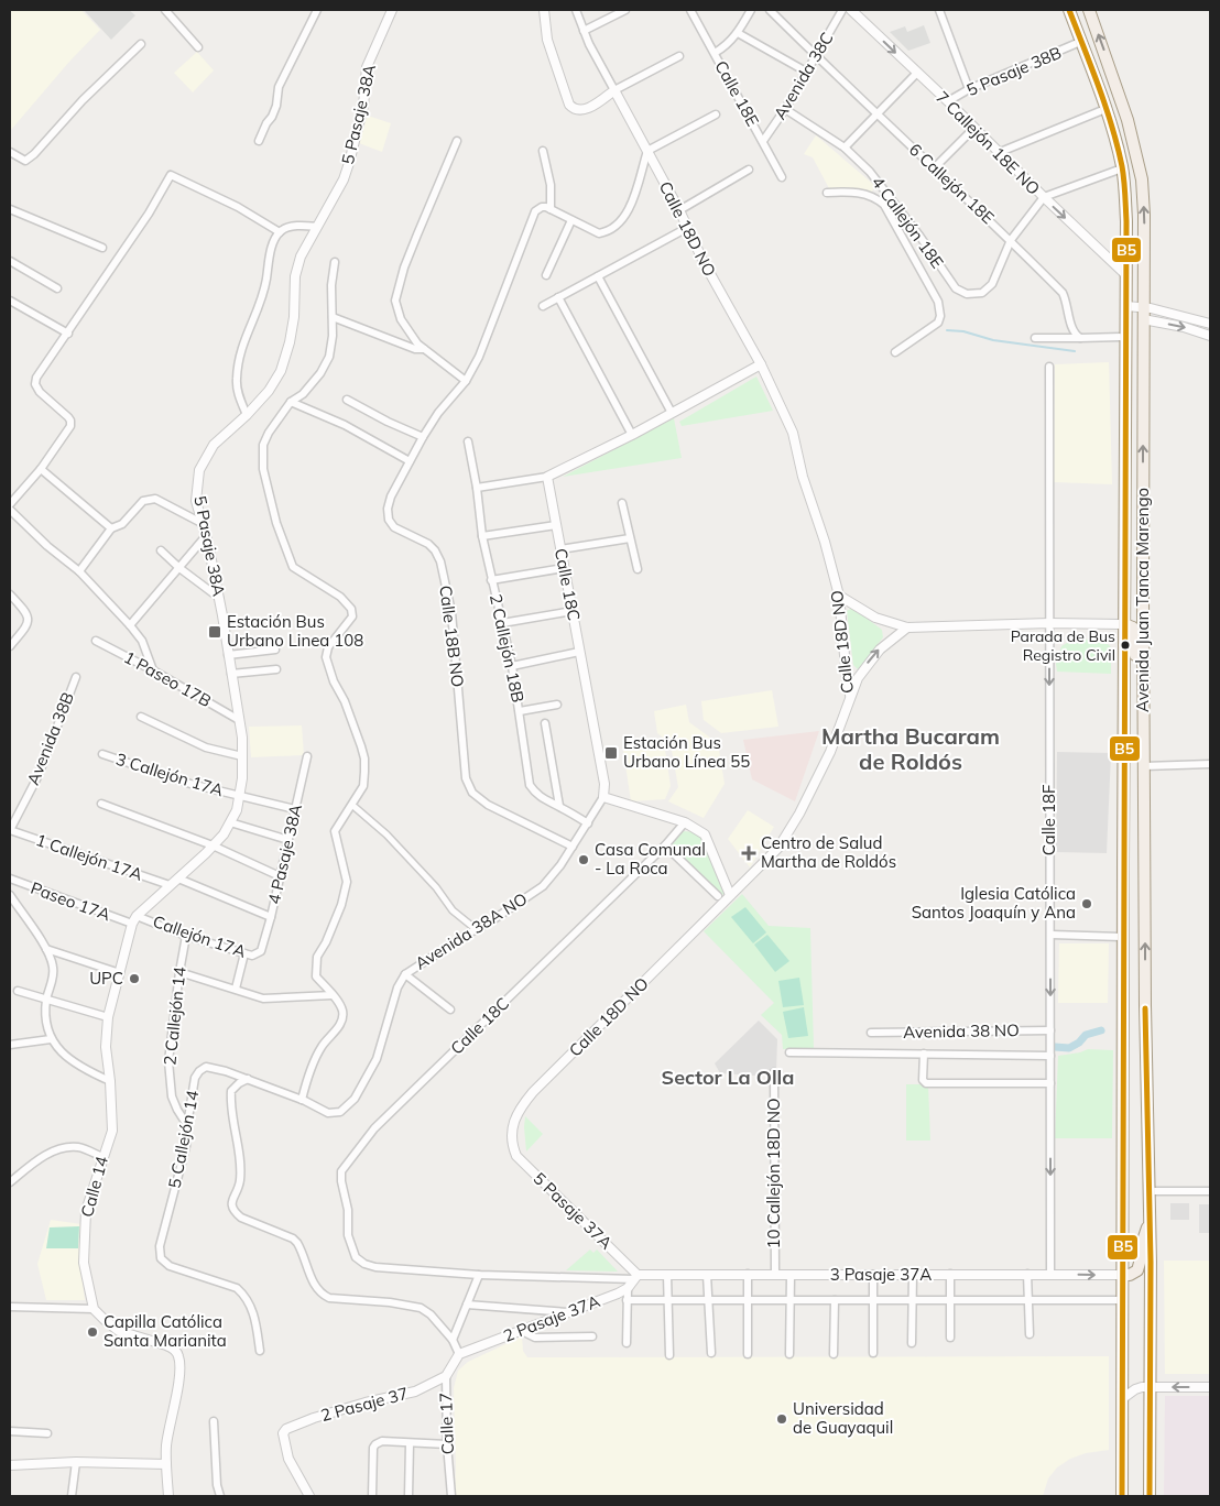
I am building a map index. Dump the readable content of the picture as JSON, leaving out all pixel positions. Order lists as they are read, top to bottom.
{
  "streets": {
    "main road": ["Avenida Juan Tanca Marengo"],
    "street": [
      "5 Pasaje 38B",
      "Avenida 38C",
      "Calle 18E",
      "5 Pasaje 38A",
      "7 Callejón 18E NO",
      "6 Callejón 18E",
      "4 Callejón 18E",
      "Calle 18D NO",
      "Calle 18C",
      "Calle 18B NO",
      "2 Callejón 18B",
      "1 Paseo 17B",
      "Avenida 38B",
      "3 Callejón 17A",
      "Calle 18F",
      "4 Pasaje 38A",
      "1 Callejón 17A",
      "Paseo 17A",
      "Avenida 38A NO",
      "Callejón 17A",
      "2 Callejón 14",
      "Avenida 38 NO",
      "5 Callejón 14",
      "10 Callejón 18D NO",
      "Calle 14",
      "5 Pasaje 37A",
      "3 Pasaje 37A",
      "2 Pasaje 37A",
      "2 Pasaje 37",
      "Calle 17"
    ]
  },
  "crossings": [
    ["5 Pasaje 38B", "7 Callejón 18E NO"],
    ["5 Pasaje 38B", "Avenida Juan Tanca Marengo"],
    ["Avenida 38C", "Calle 18E"],
    ["Avenida 38C", "6 Callejón 18E"],
    ["Avenida 38C", "4 Callejón 18E"],
    ["5 Pasaje 38A", "1 Paseo 17B"],
    ["5 Pasaje 38A", "3 Callejón 17A"],
    ["5 Pasaje 38A", "1 Callejón 17A"],
    ["5 Pasaje 38A", "Paseo 17A"],
    ["5 Pasaje 38A", "Callejón 17A"],
    ["5 Pasaje 38A", "Calle 14"],
    ["7 Callejón 18E NO", "Avenida Juan Tanca Marengo"],
    ["6 Callejón 18E", "4 Callejón 18E"],
    ["Calle 18D NO", "5 Pasaje 37A"],
    ["Avenida Juan Tanca Marengo", "3 Pasaje 37A"],
    ["Calle 18B NO", "Avenida 38A NO"],
    ["Avenida 38B", "1 Callejón 17A"],
    ["3 Callejón 17A", "4 Pasaje 38A"],
    ["Calle 18F", "Avenida 38 NO"],
    ["Calle 18F", "3 Pasaje 37A"],
    ["4 Pasaje 38A", "Callejón 17A"],
    ["Paseo 17A", "Callejón 17A"],
    ["Paseo 17A", "Calle 14"],
    ["Avenida 38A NO", "5 Callejón 14"],
    ["Callejón 17A", "2 Callejón 14"],
    ["Callejón 17A", "Calle 14"],
    ["2 Callejón 14", "5 Callejón 14"],
    ["10 Callejón 18D NO", "3 Pasaje 37A"],
    ["5 Pasaje 37A", "3 Pasaje 37A"],
    ["5 Pasaje 37A", "2 Pasaje 37A"],
    ["3 Pasaje 37A", "2 Pasaje 37A"],
    ["2 Pasaje 37A", "Calle 17"],
    ["2 Pasaje 37", "Calle 17"]
  ],
  "one_way": ["7 Callejón 18E NO", "Calle 18F"],
  "districts": ["Martha Bucaram de Roldós", "Sector La Olla"],
  "places": {
    "transit": ["Estación Bus Urbano Linea 108", "Estación Bus Urbano Línea 55"],
    "other": [
      "Parada de Bus Registro Civil",
      "Casa Comunal - La Roca",
      "Iglesia Católica Santos Joaquín y Ana",
      "UPC",
      "Capilla Católica Santa Marianita",
      "Universidad de Guayaquil"
    ],
    "health": ["Centro de Salud Martha de Roldós"]
  },
  "lines": ["transit line B5"]
}
